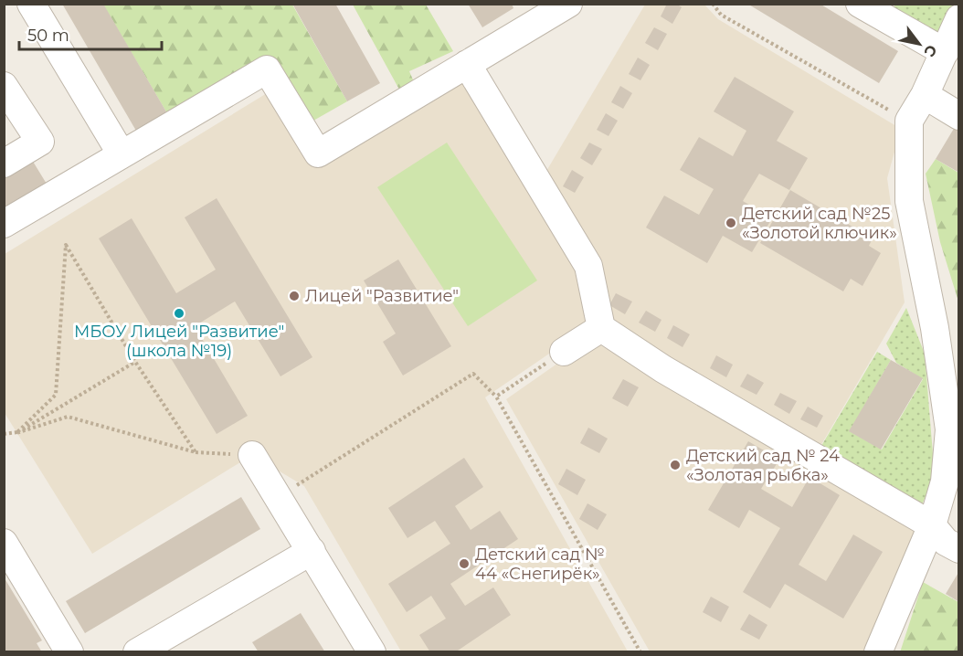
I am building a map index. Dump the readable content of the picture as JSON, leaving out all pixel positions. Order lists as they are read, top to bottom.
{
  "places": [
    "Детский сад №25 «Золотой ключик»",
    "Лицей \"Развитие\"",
    "МБОУ Лицей \"Развитие\" (школа №19)",
    "Детский сад № 24 «Золотая рыбка»",
    "Детский сад № 44 «Снегирёк»"
  ],
  "scale_bar": "50 m",
  "north": "bottom right"
}
